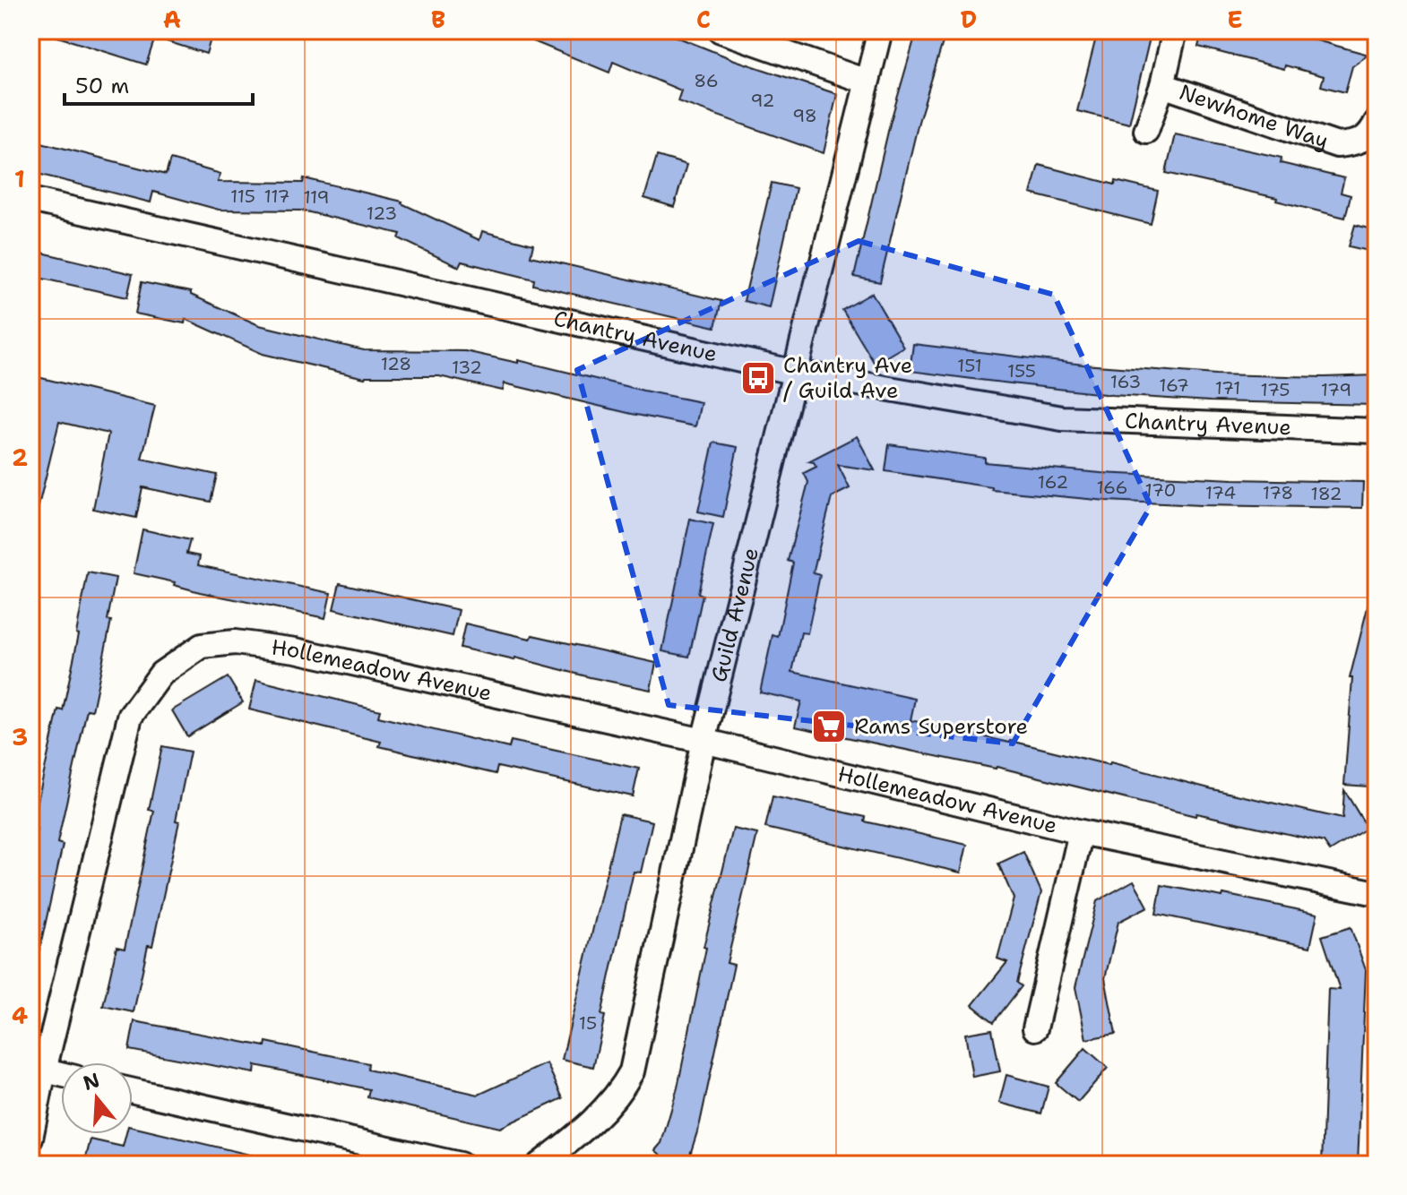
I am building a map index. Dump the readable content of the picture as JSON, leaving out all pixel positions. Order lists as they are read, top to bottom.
{
  "streets": {
    "street": [
      "Newhome Way",
      "Chantry Avenue",
      "Guild Avenue",
      "Hollemeadow Avenue"
    ]
  },
  "crossings": [
    ["Chantry Avenue", "Guild Avenue"],
    ["Guild Avenue", "Hollemeadow Avenue"]
  ],
  "places": {
    "bus stop": ["Chantry Ave / Guild Ave"],
    "supermarket": ["Rams Superstore"]
  },
  "house_numbers": [
    "86",
    "92",
    "98",
    "115",
    "117",
    "119",
    "123",
    "128",
    "151",
    "132",
    "155",
    "163",
    "167",
    "171",
    "175",
    "179",
    "162",
    "166",
    "170",
    "174",
    "178",
    "182",
    "15"
  ],
  "scale_bar": "50 m",
  "north": "top",
  "grid": {
    "columns": [
      "A",
      "B",
      "C",
      "D",
      "E"
    ],
    "rows": [
      "1",
      "2",
      "3",
      "4"
    ]
  }
}
